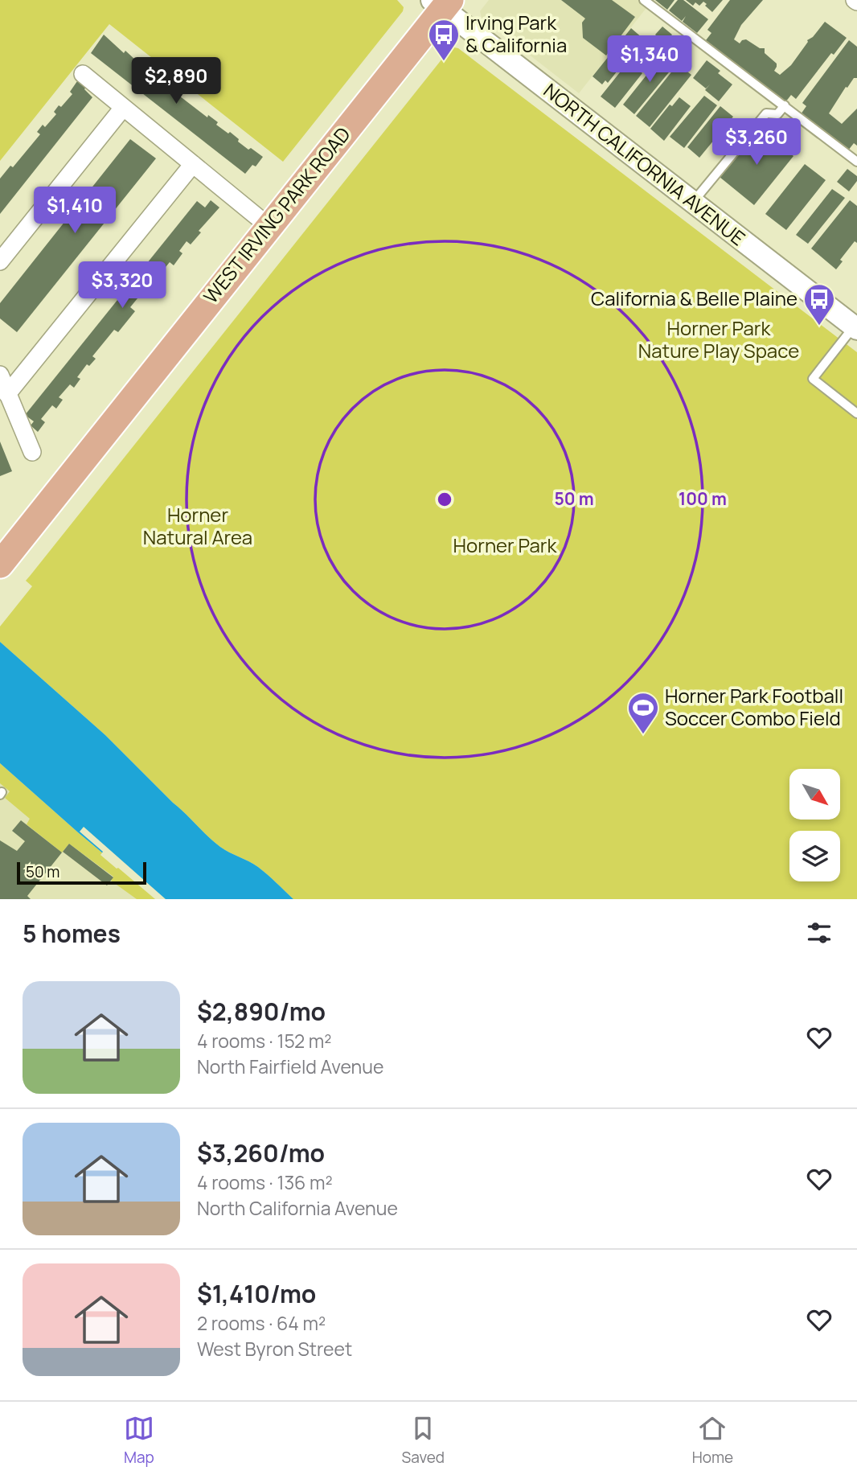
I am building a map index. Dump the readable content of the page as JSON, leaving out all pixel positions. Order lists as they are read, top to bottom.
{
  "streets": {
    "main road": ["WEST IRVING PARK ROAD"],
    "street": ["NORTH CALIFORNIA AVENUE"]
  },
  "crossings": [
    ["NORTH CALIFORNIA AVENUE", "WEST IRVING PARK ROAD"]
  ],
  "parks": ["Horner Park Nature Play Space", "Horner Natural Area", "Horner Park"],
  "places": {
    "bus stop": ["Irving Park & California", "California & Belle Plaine"],
    "sports": ["Horner Park Football Soccer Combo Field"]
  },
  "scale_bar": "50 m",
  "north": "bottom right",
  "page": {
    "price": [
      "$1,340",
      "$2,890",
      "$3,260",
      "$1,410",
      "$3,320"
    ],
    "scale": "50 m",
    "heading": "5 homes",
    "list": [
      {
        "name": "$2,890/mo",
        "note": "4 rooms · 152 m² · North Fairfield Avenue"
      },
      {
        "name": "$3,260/mo",
        "note": "4 rooms · 136 m² · North California Avenue"
      },
      {
        "name": "$1,410/mo",
        "note": "2 rooms · 64 m² · West Byron Street"
      }
    ],
    "tabs": ["Map", "Saved", "Home"]
  },
  "rings": ["50 m", "100 m"]
}
